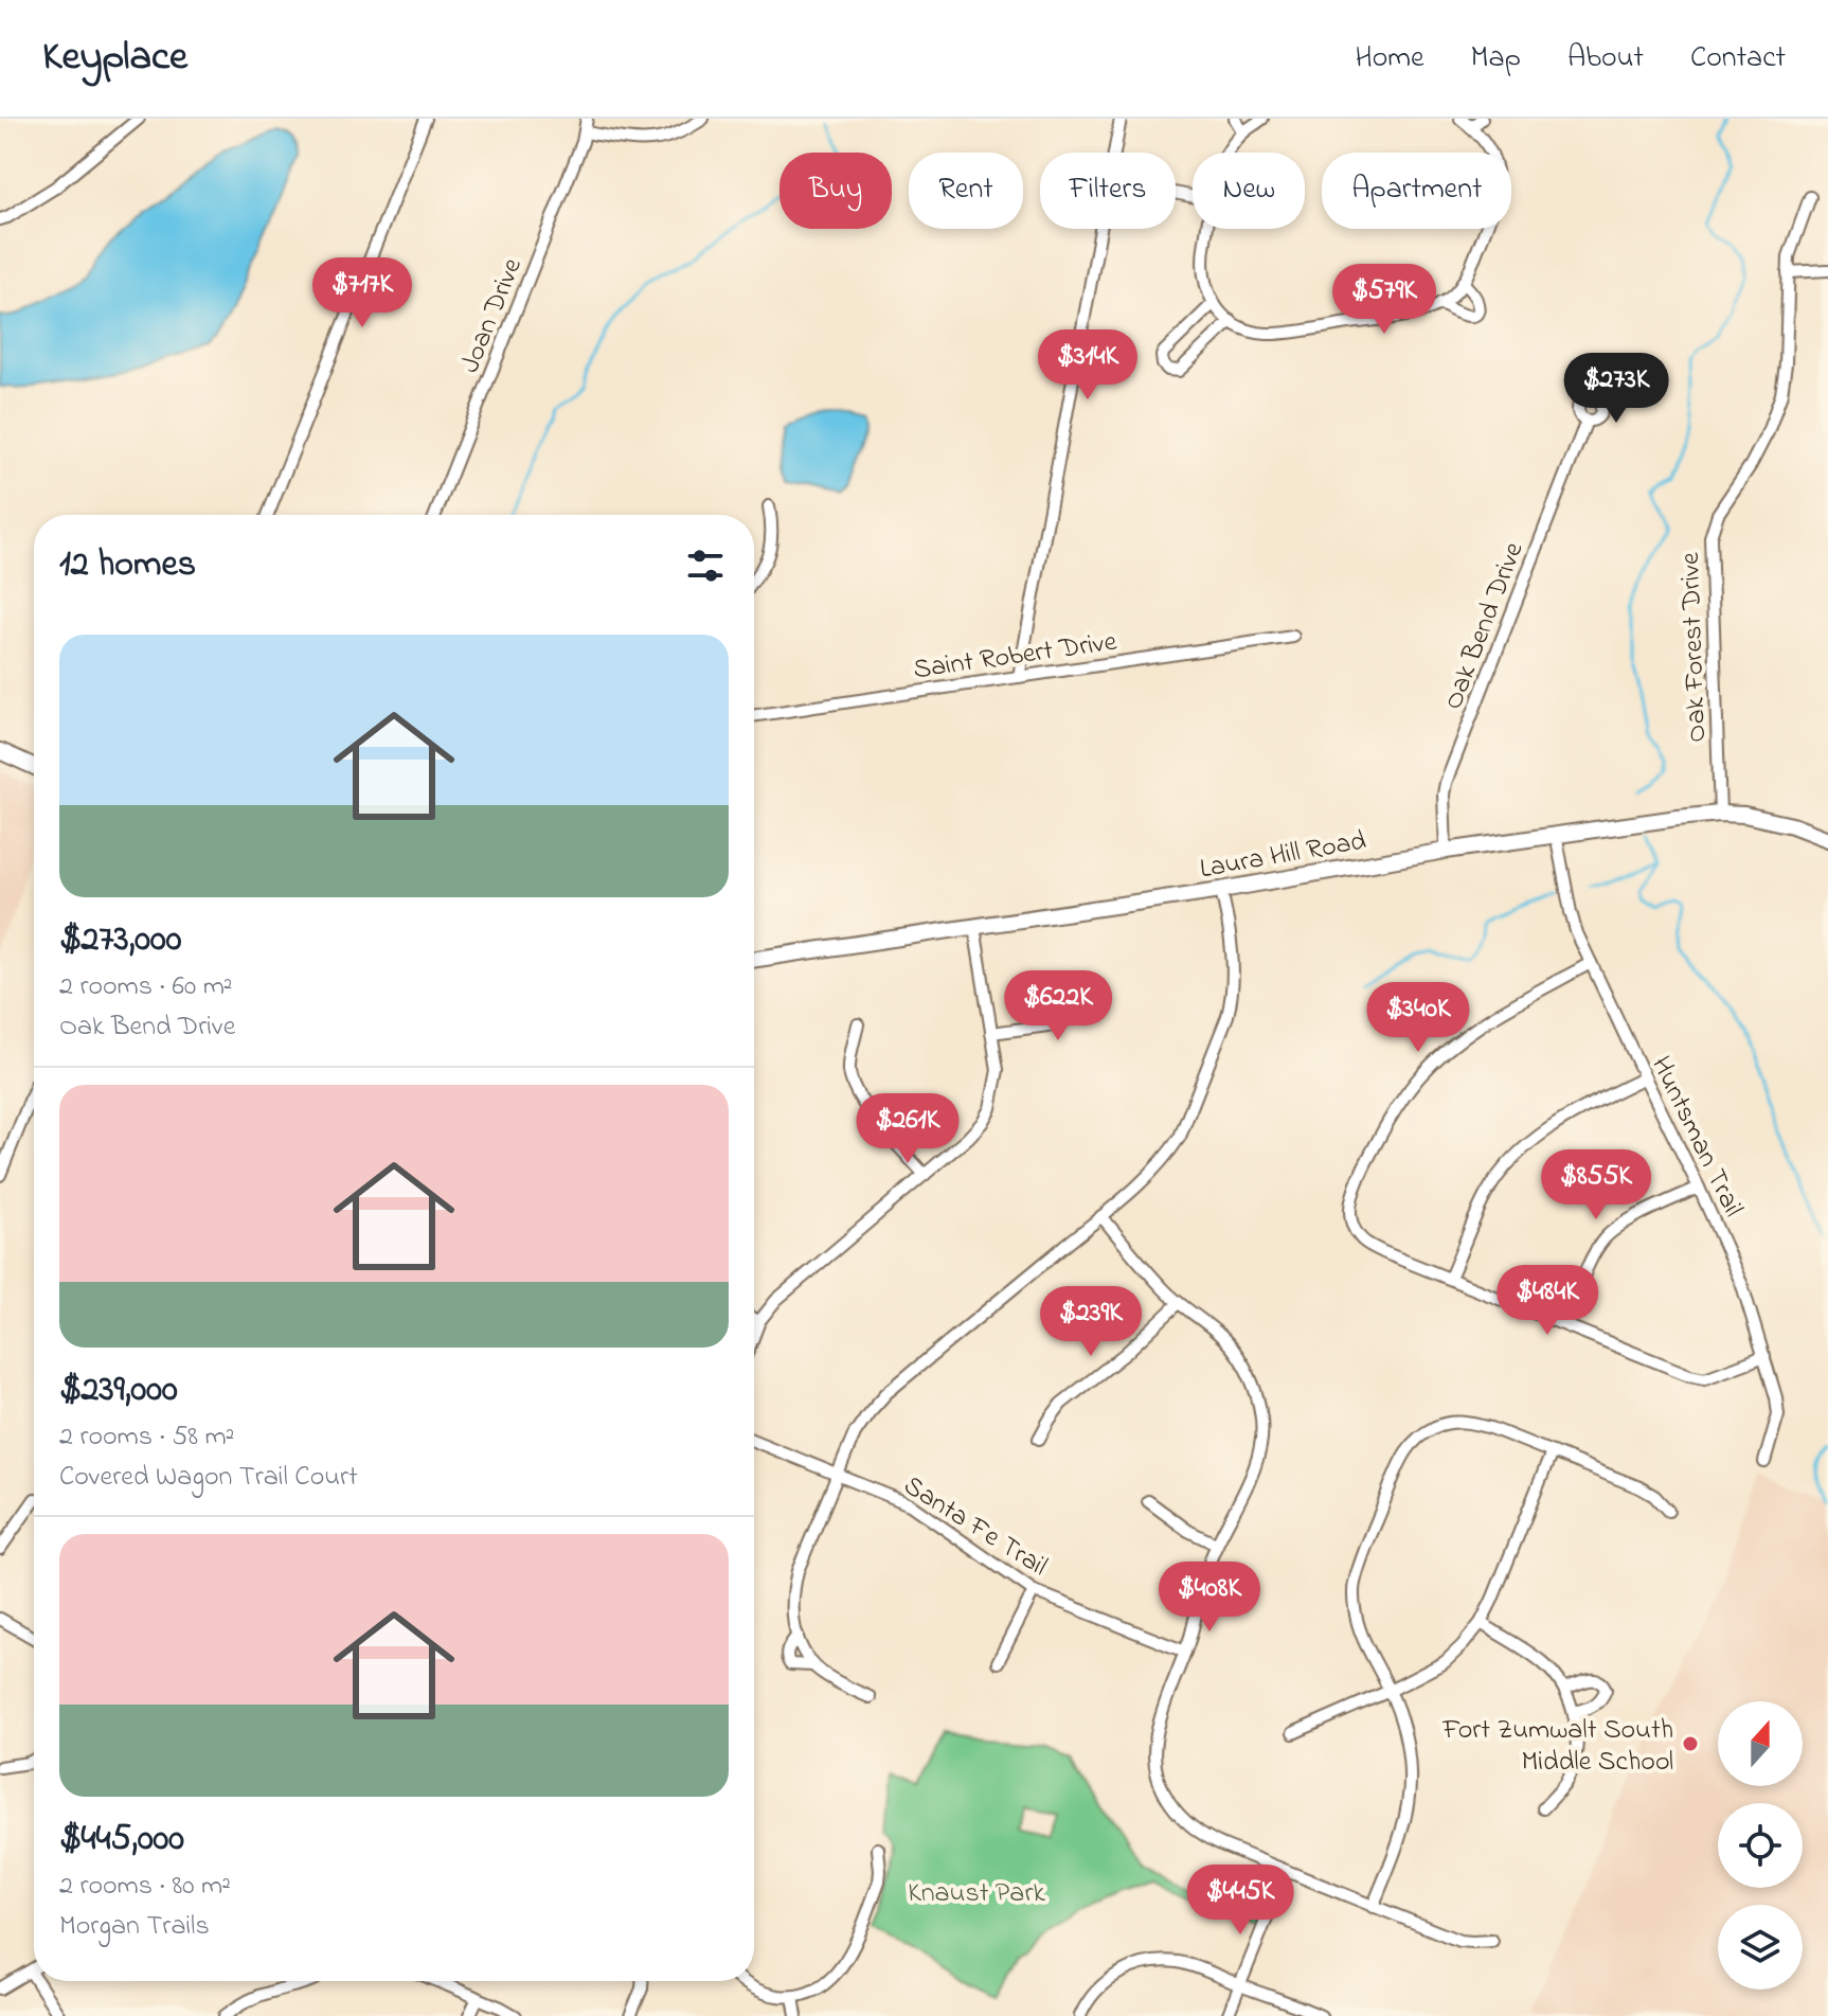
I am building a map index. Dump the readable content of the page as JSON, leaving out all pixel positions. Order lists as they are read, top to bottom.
{
  "streets": {
    "main road": ["Laura Hill Road"],
    "street": [
      "Joan Drive",
      "Oak Bend Drive",
      "Oak Forest Drive",
      "Saint Robert Drive",
      "Huntsman Trail",
      "Santa Fe Trail"
    ]
  },
  "crossings": [
    ["Oak Bend Drive", "Laura Hill Road"],
    ["Oak Forest Drive", "Laura Hill Road"],
    ["Laura Hill Road", "Huntsman Trail"]
  ],
  "parks": ["Knaust Park"],
  "places": ["Fort Zumwalt South Middle School"],
  "north": "top",
  "page": {
    "header": "Keyplace",
    "nav": [
      "Home",
      "Map",
      "About",
      "Contact"
    ],
    "chip": [
      "Buy",
      "Rent",
      "Filters",
      "New",
      "Apartment"
    ],
    "price": [
      "$717K",
      "$579K",
      "$314K",
      "$273K",
      "$622K",
      "$340K",
      "$261K",
      "$855K",
      "$484K",
      "$239K",
      "$408K",
      "$445K"
    ],
    "heading": "12 homes",
    "list": [
      {
        "name": "$273,000",
        "note": "2 rooms · 60 m² · Oak Bend Drive"
      },
      {
        "name": "$239,000",
        "note": "2 rooms · 58 m² · Covered Wagon Trail Court"
      },
      {
        "name": "$445,000",
        "note": "2 rooms · 80 m² · Morgan Trails"
      }
    ]
  }
}
